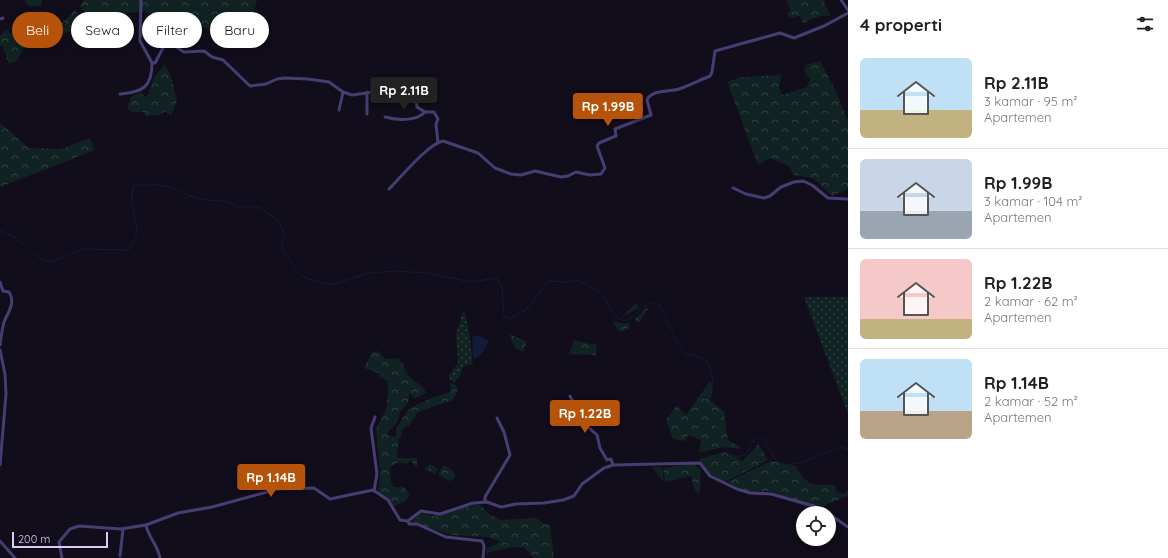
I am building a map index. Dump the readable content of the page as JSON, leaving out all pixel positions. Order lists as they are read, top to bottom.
{
  "scale_bar": "200 m",
  "page": {
    "heading": "4 properti",
    "chip": [
      "Beli",
      "Sewa",
      "Filter",
      "Baru"
    ],
    "list": [
      {
        "name": "Rp 2.11B",
        "note": "3 kamar · 95 m² · Apartemen"
      },
      {
        "name": "Rp 1.99B",
        "note": "3 kamar · 104 m² · Apartemen"
      },
      {
        "name": "Rp 1.22B",
        "note": "2 kamar · 62 m² · Apartemen"
      },
      {
        "name": "Rp 1.14B",
        "note": "2 kamar · 52 m² · Apartemen"
      }
    ],
    "price": [
      "Rp 2.11B",
      "Rp 1.99B",
      "Rp 1.22B",
      "Rp 1.14B"
    ],
    "scale": "200 m"
  }
}
